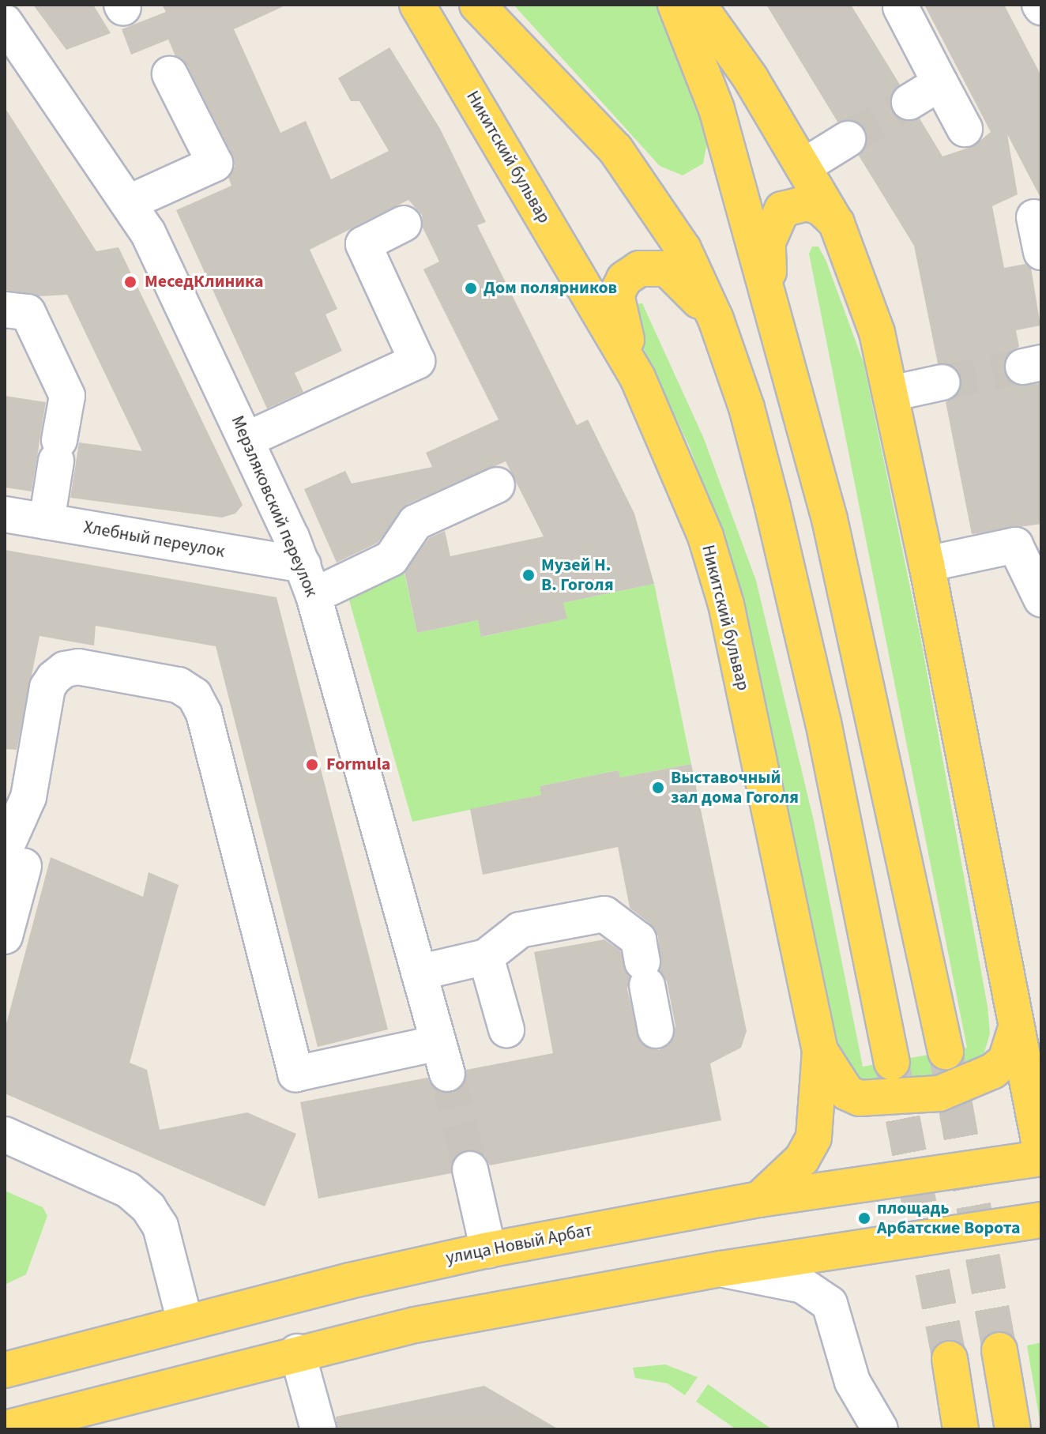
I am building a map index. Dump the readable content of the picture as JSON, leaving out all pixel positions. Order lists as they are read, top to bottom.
{
  "streets": {
    "main road": ["Никитский бульвар", "улица Новый Арбат"],
    "street": ["Мерзляковский переулок", "Хлебный переулок"]
  },
  "crossings": [
    ["Никитский бульвар", "улица Новый Арбат"],
    ["Мерзляковский переулок", "Хлебный переулок"]
  ],
  "places": [
    "МеседКлиника",
    "Дом полярников",
    "Музей Н. В. Гоголя",
    "Formula",
    "Выставочный зал дома Гоголя",
    "площадь Арбатские Ворота"
  ]
}
